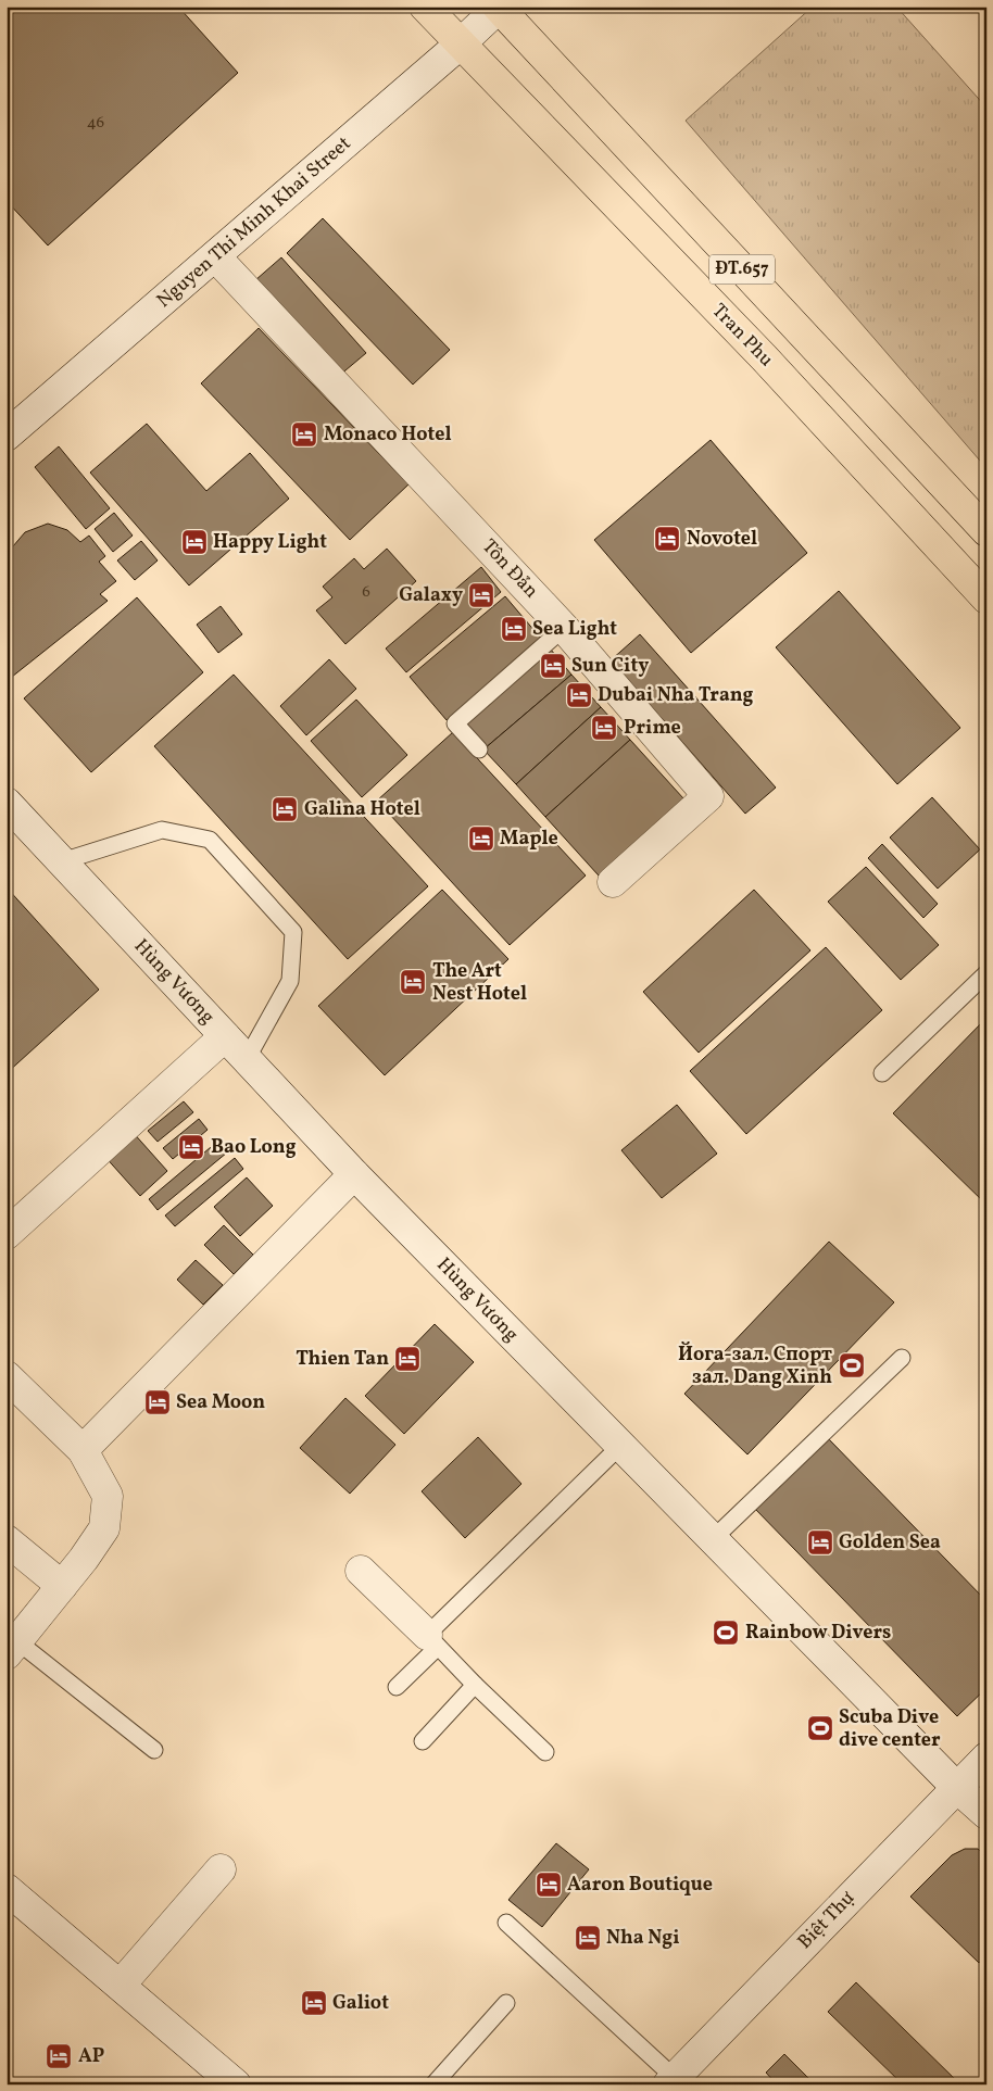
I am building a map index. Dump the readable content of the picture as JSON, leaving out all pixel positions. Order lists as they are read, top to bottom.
{
  "streets": {
    "main road": ["ĐT.657", "Tran Phu"],
    "street": [
      "Nguyen Thi Minh Khai Street",
      "Tôn Đản",
      "Hùng Vương",
      "Biệt Thự"
    ]
  },
  "crossings": [
    ["Nguyen Thi Minh Khai Street", "ĐT.657"],
    ["Nguyen Thi Minh Khai Street", "Tran Phu"],
    ["Nguyen Thi Minh Khai Street", "Tôn Đản"],
    ["Hùng Vương", "Biệt Thự"]
  ],
  "places": {
    "hotel": [
      "Monaco Hotel",
      "Novotel",
      "Happy Light",
      "Galaxy",
      "Sea Light",
      "Sun City",
      "Dubai Nha Trang",
      "Prime",
      "Galina Hotel",
      "Maple",
      "The Art Nest Hotel",
      "Bao Long",
      "Thien Tan",
      "Sea Moon",
      "Golden Sea",
      "Aaron Boutique",
      "Nha Ngi",
      "Galiot",
      "AP"
    ],
    "sports": ["Йога-зал. Спорт зал. Dang Xinh", "Rainbow Divers", "Scuba Dive dive center"]
  },
  "house_numbers": ["46", "6"]
}
